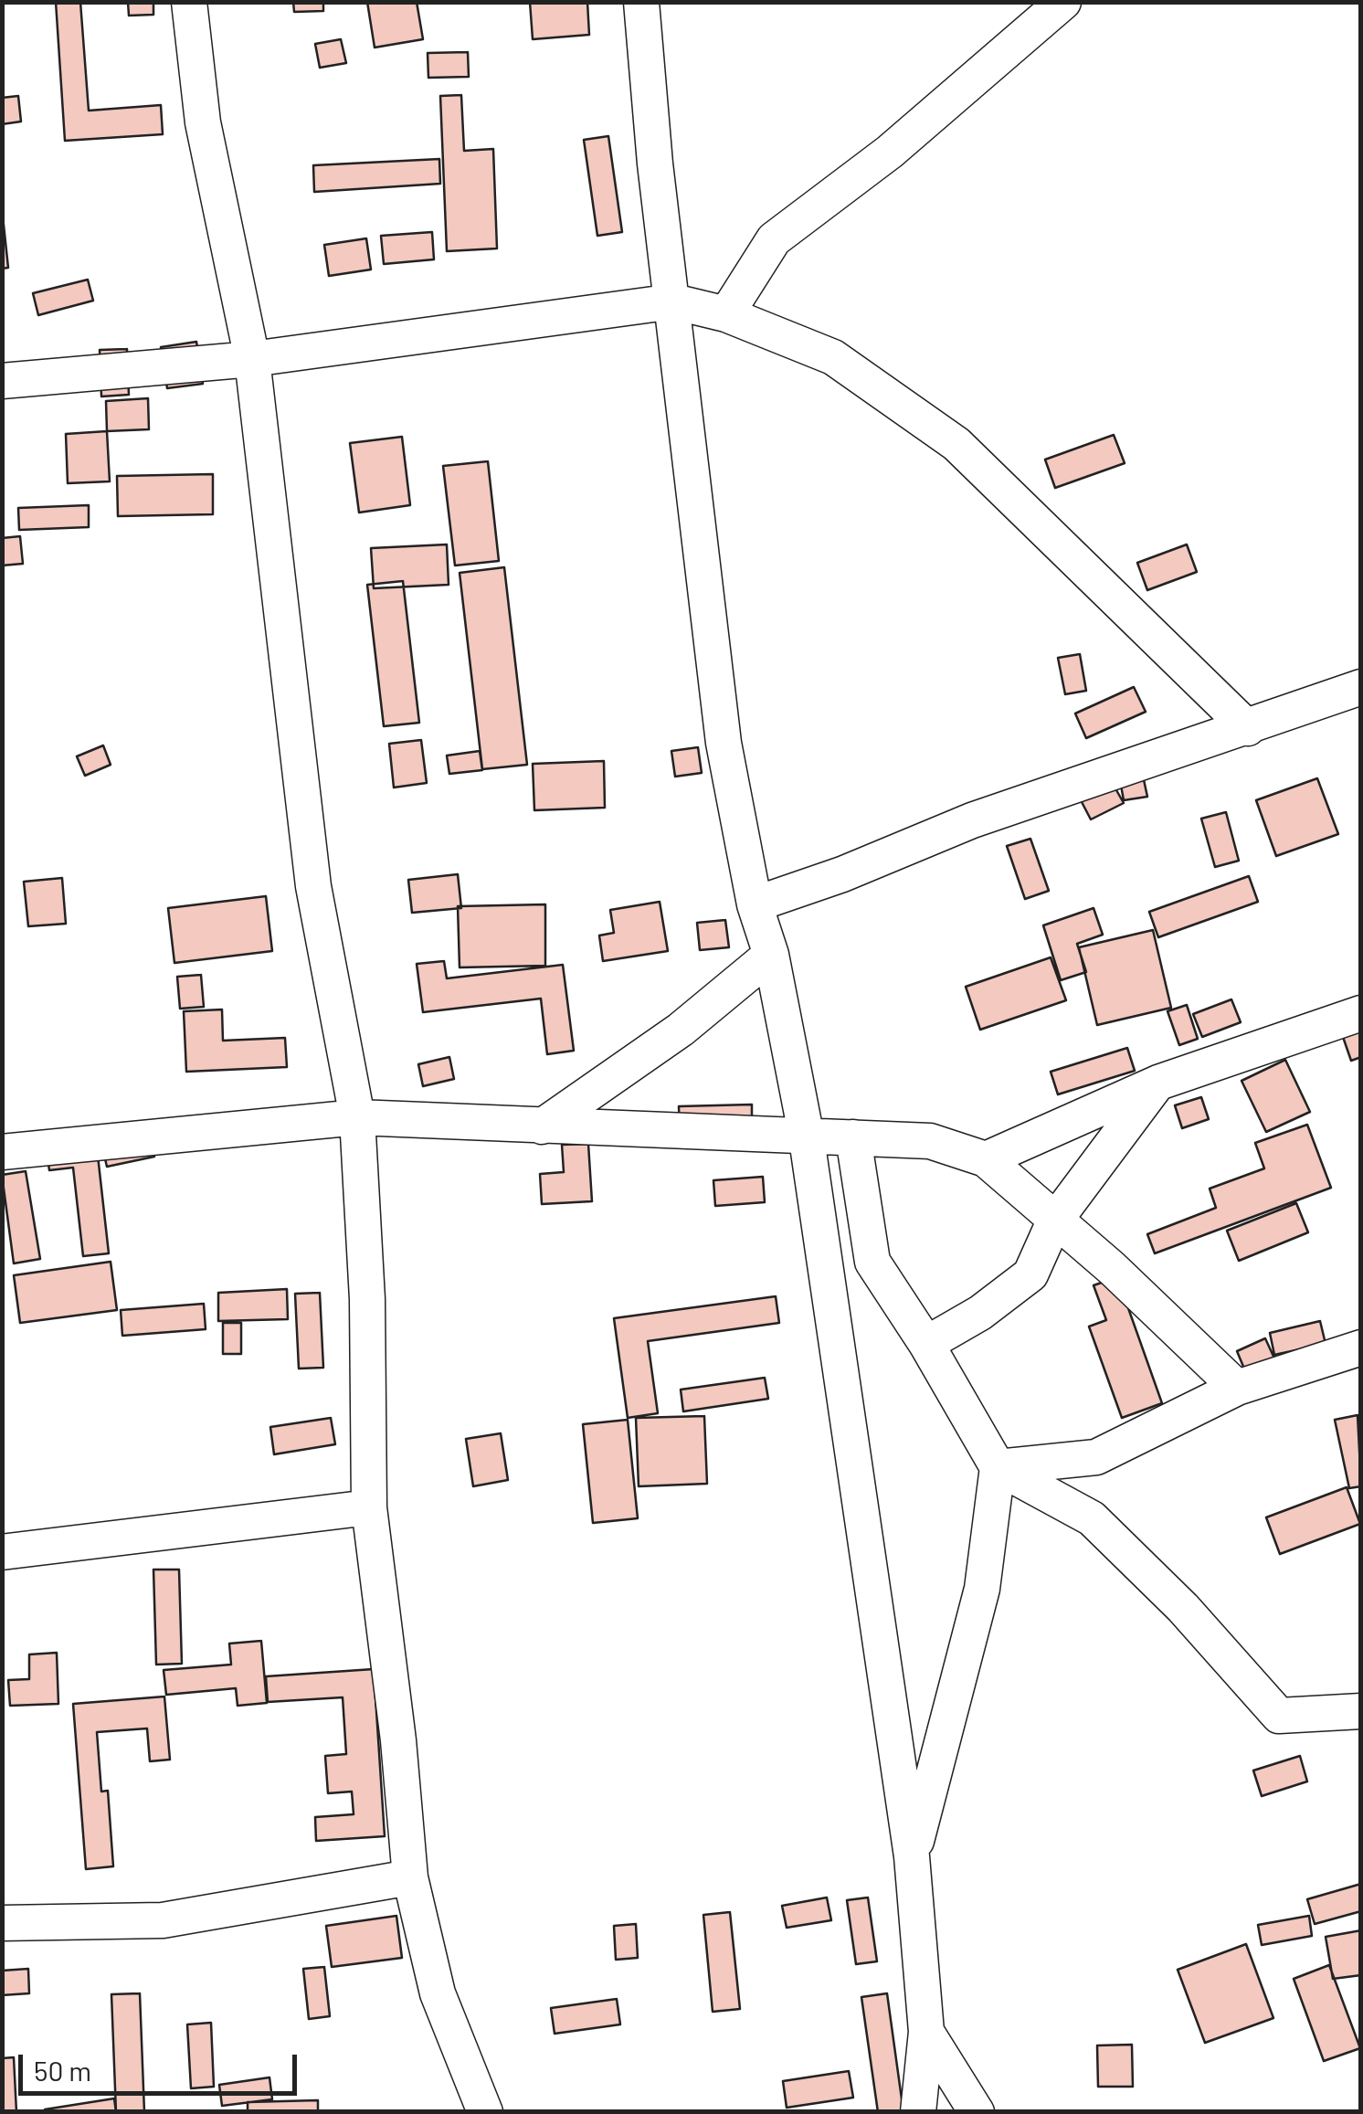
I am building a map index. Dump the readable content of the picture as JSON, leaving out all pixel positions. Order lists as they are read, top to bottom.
{
  "scale_bar": "50 m"
}
